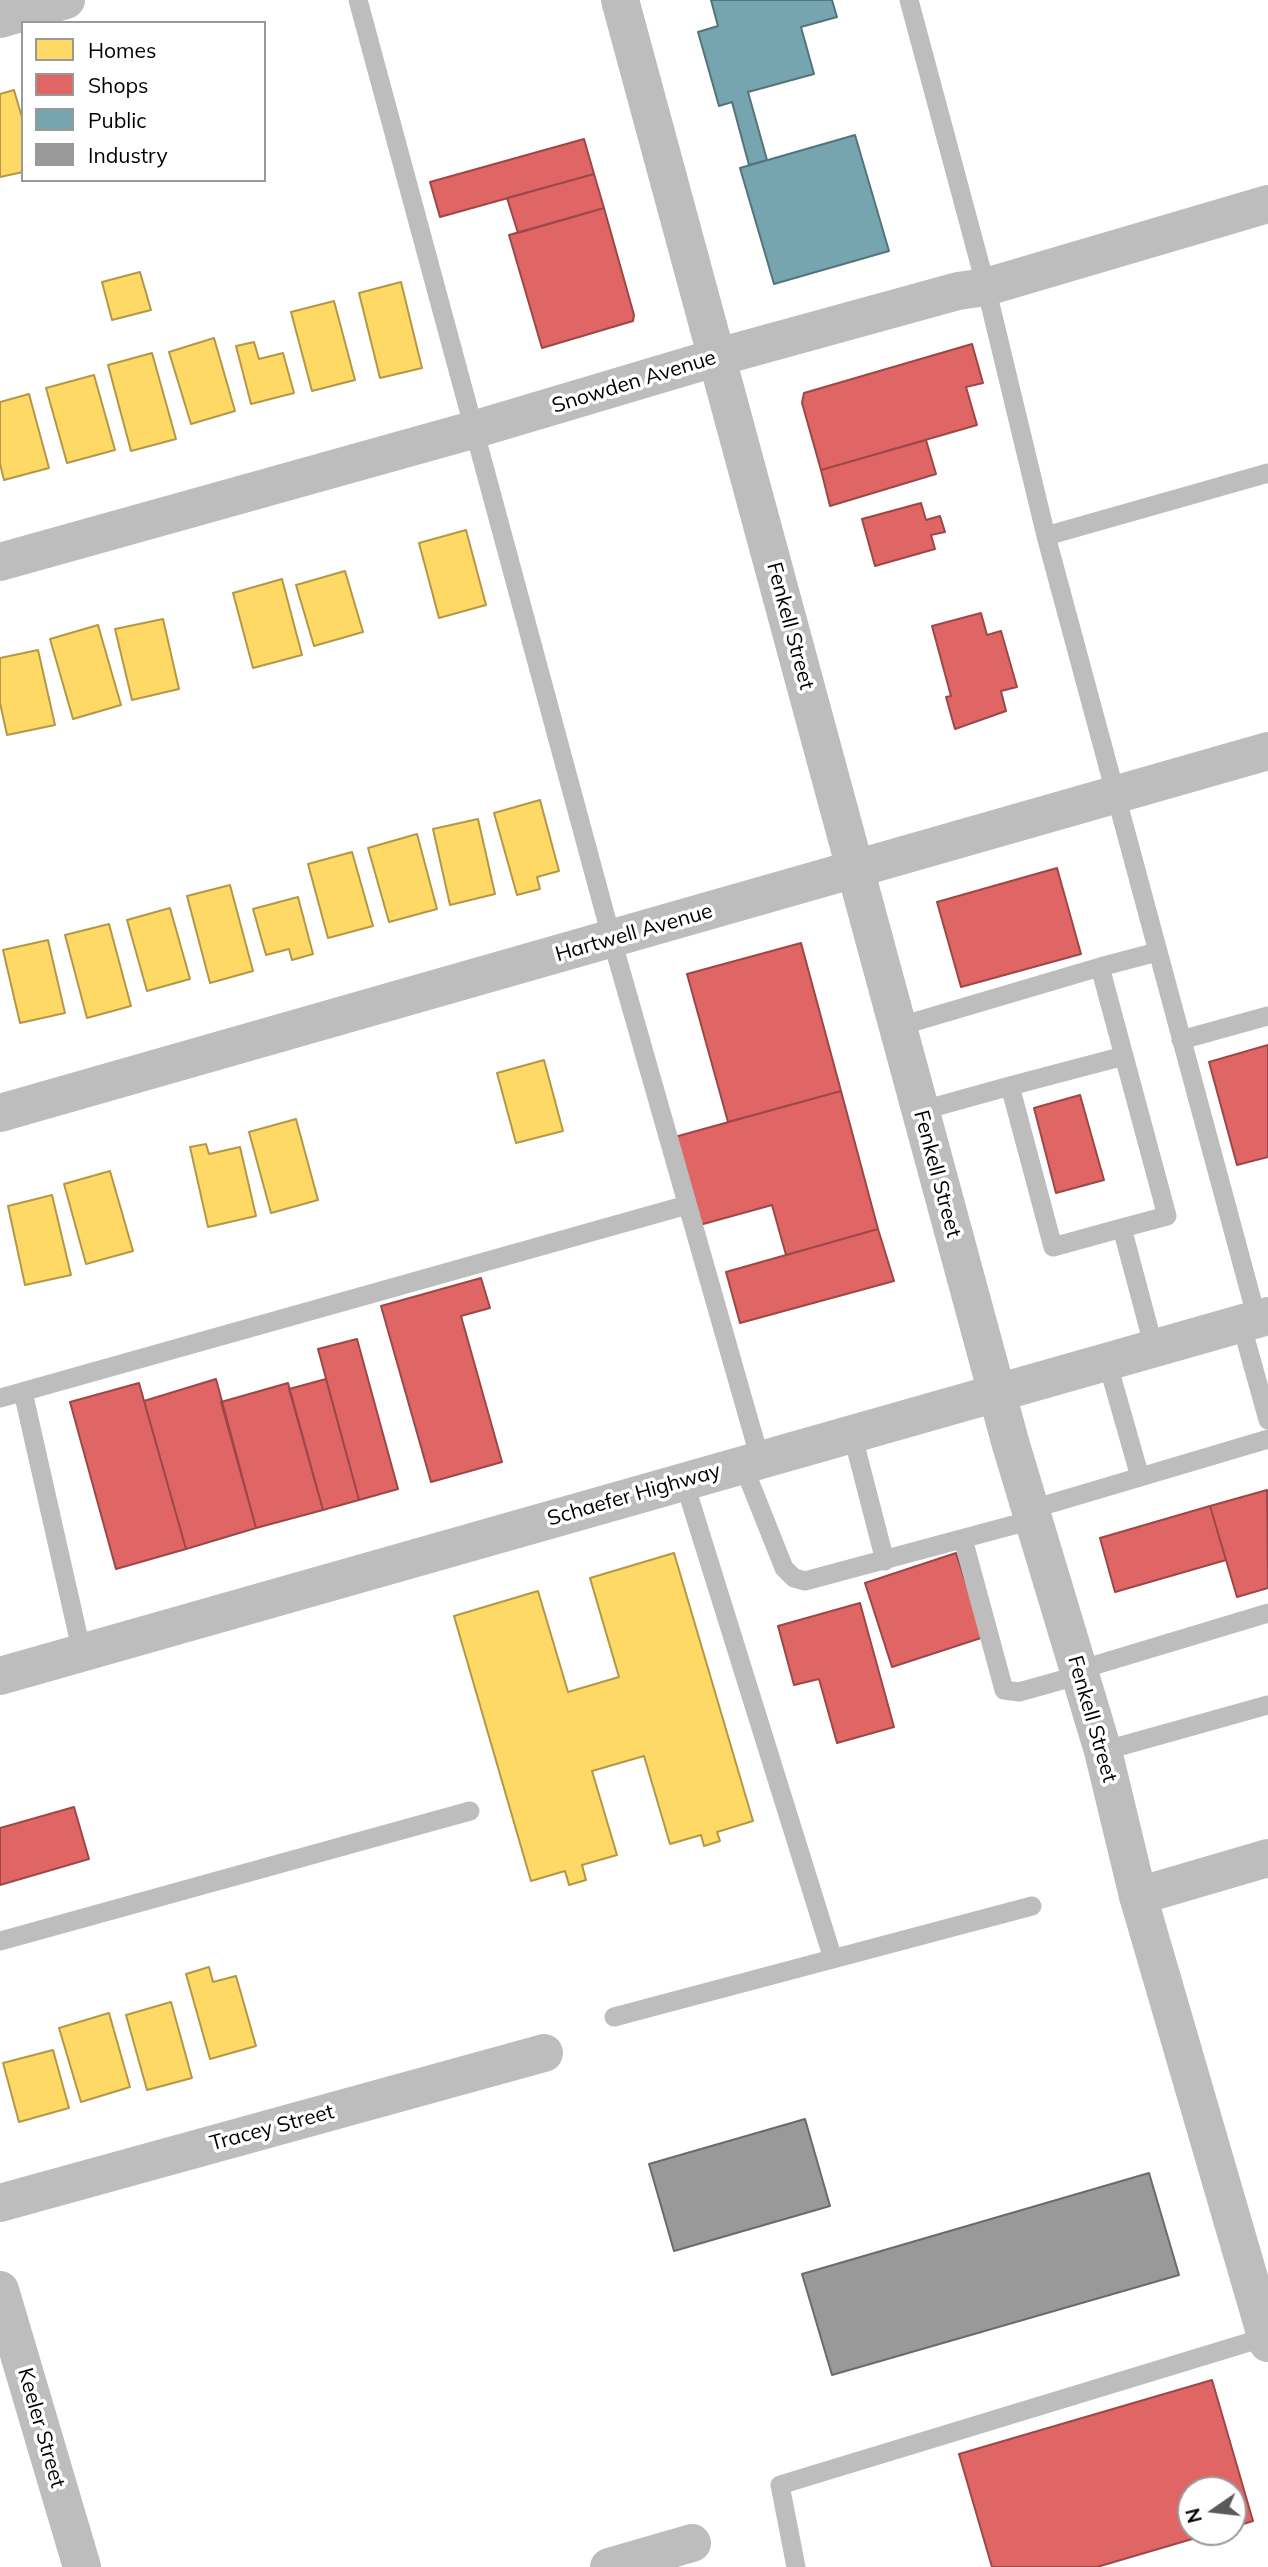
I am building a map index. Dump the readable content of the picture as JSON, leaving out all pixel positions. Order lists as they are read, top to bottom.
{
  "streets": {
    "street": [
      "Snowden Avenue",
      "Fenkell Street",
      "Hartwell Avenue",
      "Schaefer Highway",
      "Tracey Street",
      "Keeler Street"
    ]
  },
  "crossings": [
    ["Snowden Avenue", "Fenkell Street"],
    ["Fenkell Street", "Hartwell Avenue"],
    ["Fenkell Street", "Schaefer Highway"]
  ],
  "legend": [
    "Homes",
    "Shops",
    "Public",
    "Industry"
  ],
  "north": "left"
}
